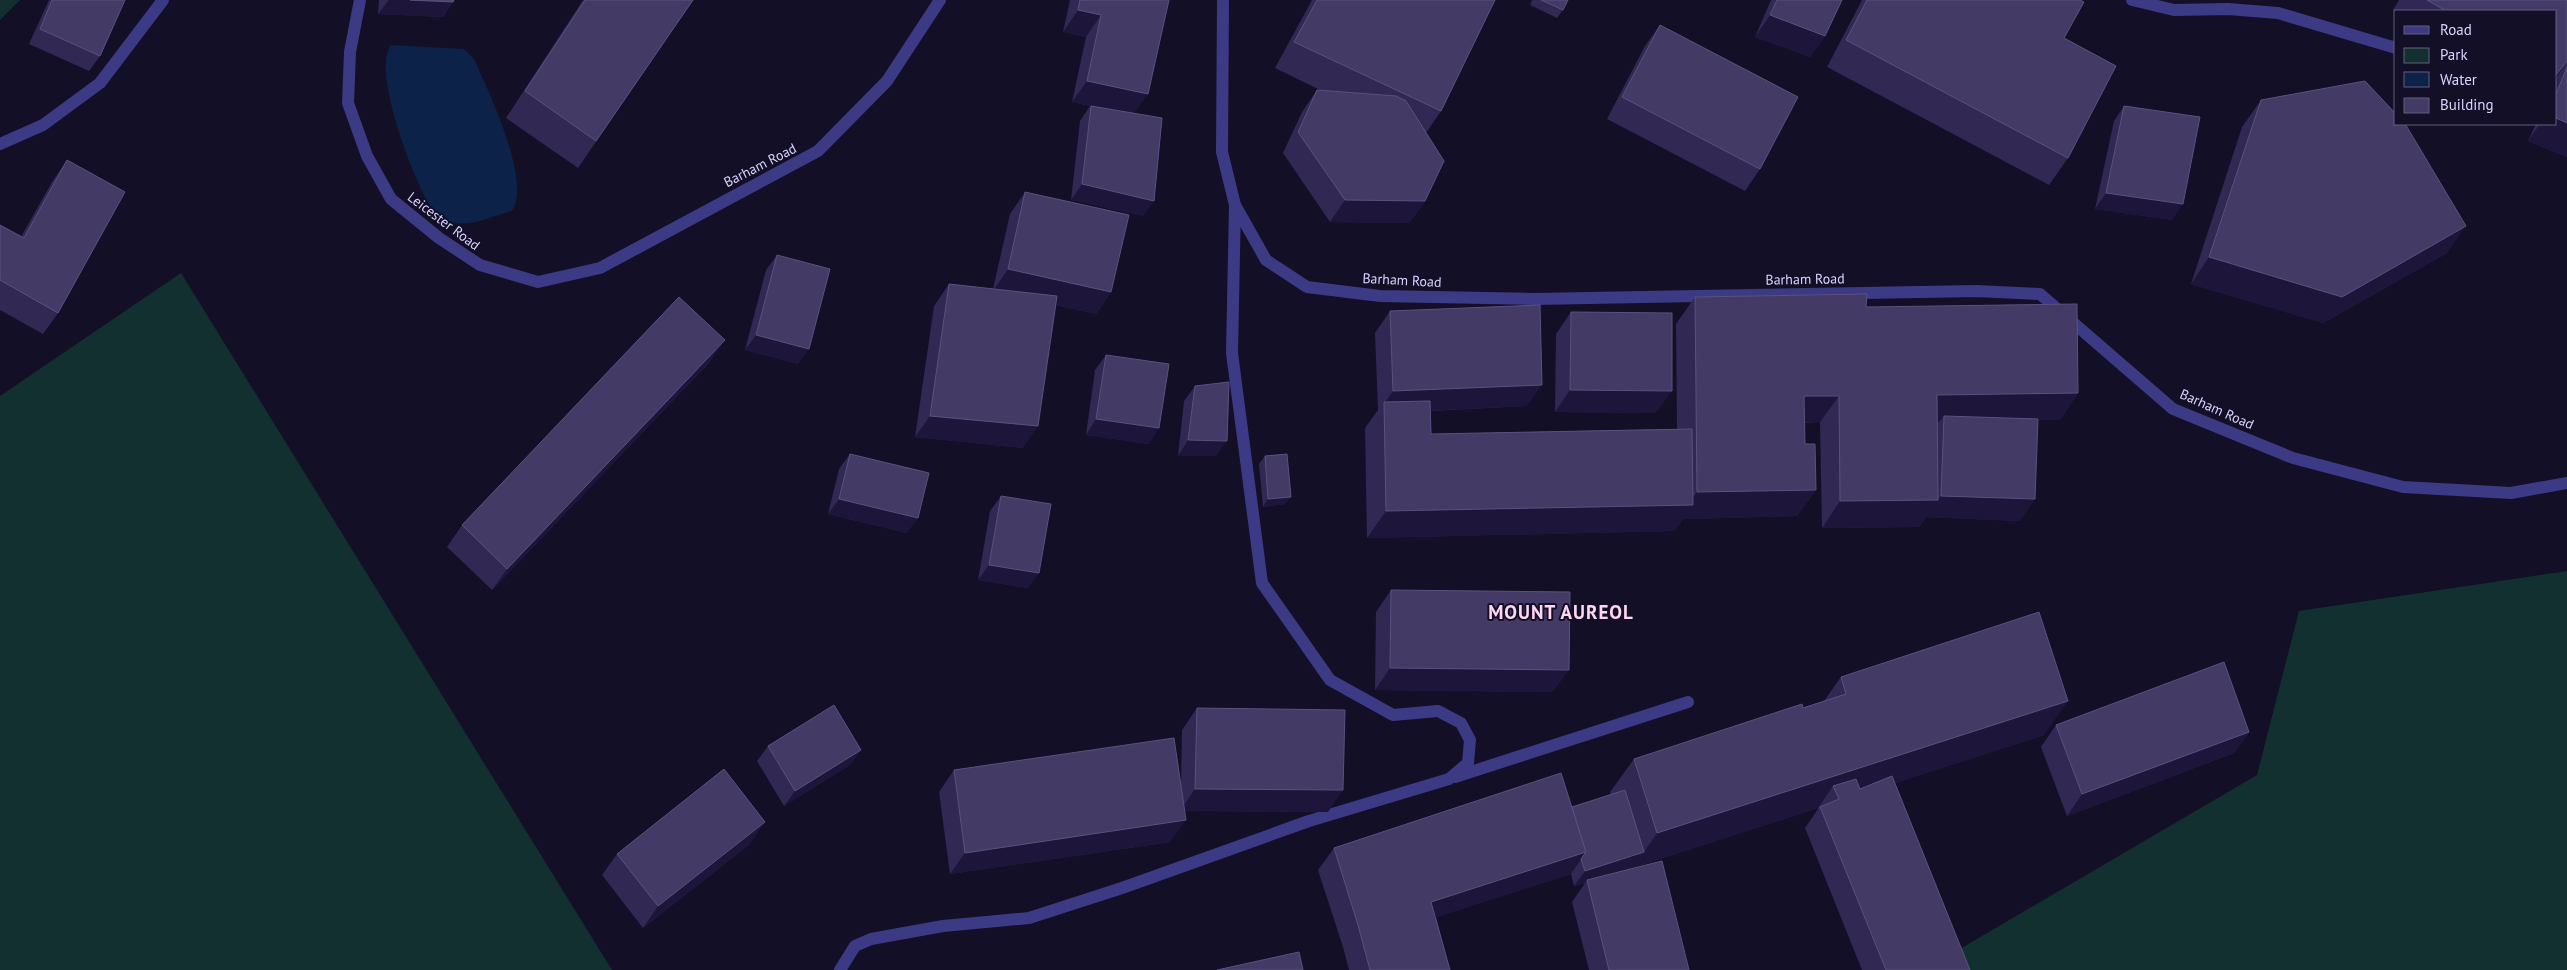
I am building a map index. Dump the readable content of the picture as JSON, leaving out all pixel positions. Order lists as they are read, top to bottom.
{
  "streets": {
    "street": ["Barham Road", "Leicester Road"]
  },
  "crossings": [
    ["Barham Road", "Leicester Road"]
  ],
  "districts": ["MOUNT AUREOL"],
  "legend": [
    "Road",
    "Park",
    "Water",
    "Building"
  ]
}
